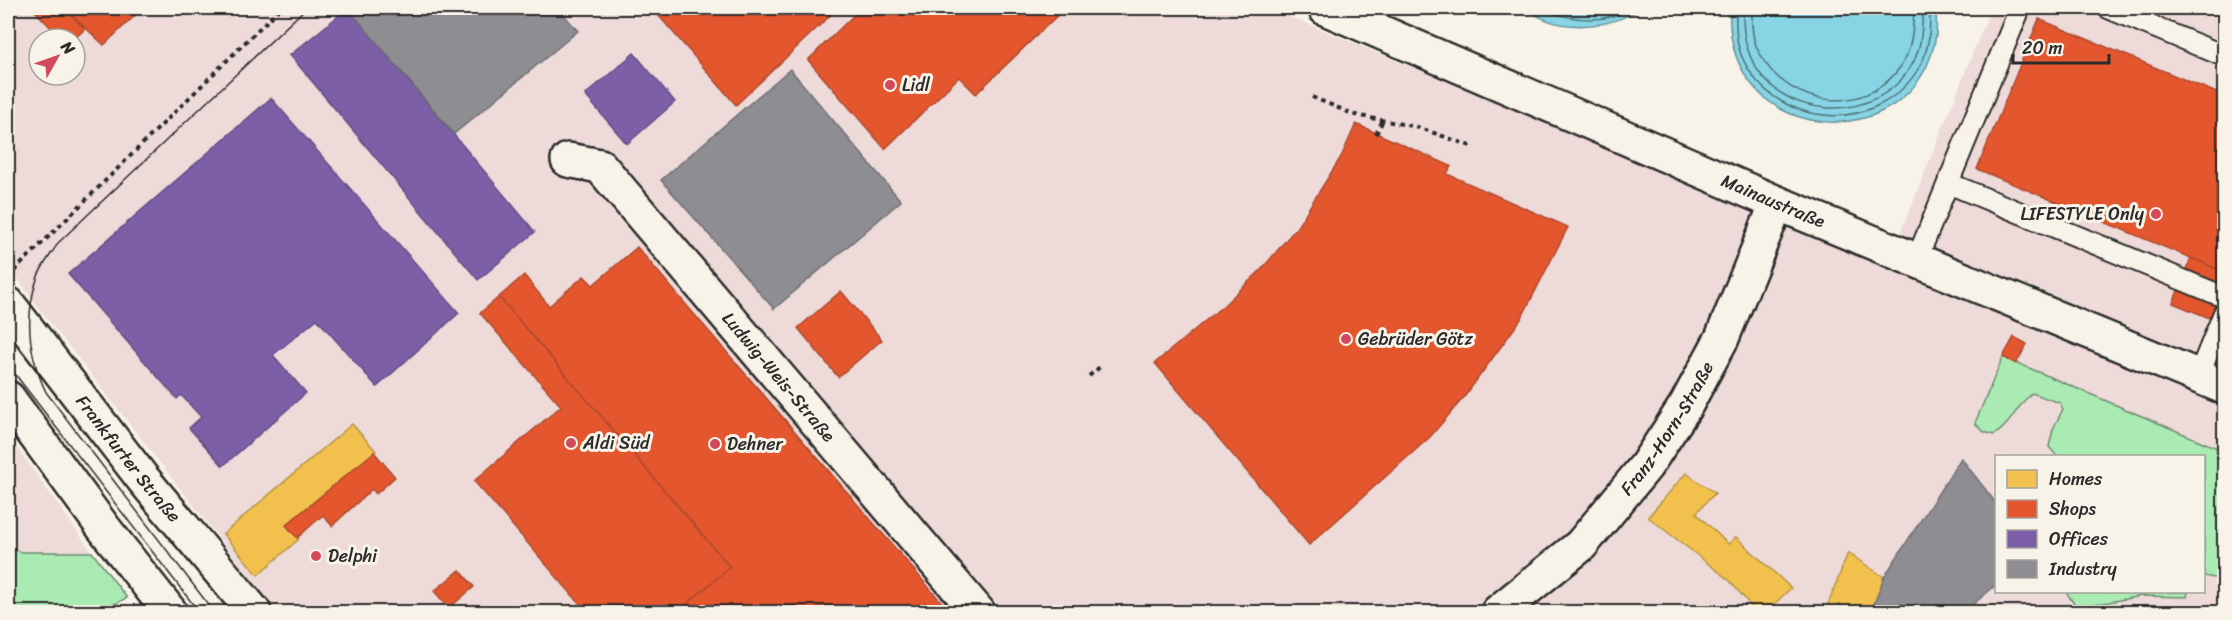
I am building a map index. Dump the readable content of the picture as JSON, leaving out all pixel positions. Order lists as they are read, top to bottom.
{
  "streets": {
    "street": [
      "Mainaustraße",
      "Ludwig-Weis-Straße",
      "Franz-Horn-Straße",
      "Frankfurter Straße"
    ]
  },
  "crossings": [
    ["Mainaustraße", "Franz-Horn-Straße"]
  ],
  "places": [
    "Lidl",
    "LIFESTYLE Only",
    "Gebrüder Götz",
    "Aldi Süd",
    "Dehner",
    "Delphi"
  ],
  "legend": [
    "Homes",
    "Shops",
    "Offices",
    "Industry"
  ],
  "scale_bar": "20 m",
  "north": "top right"
}
